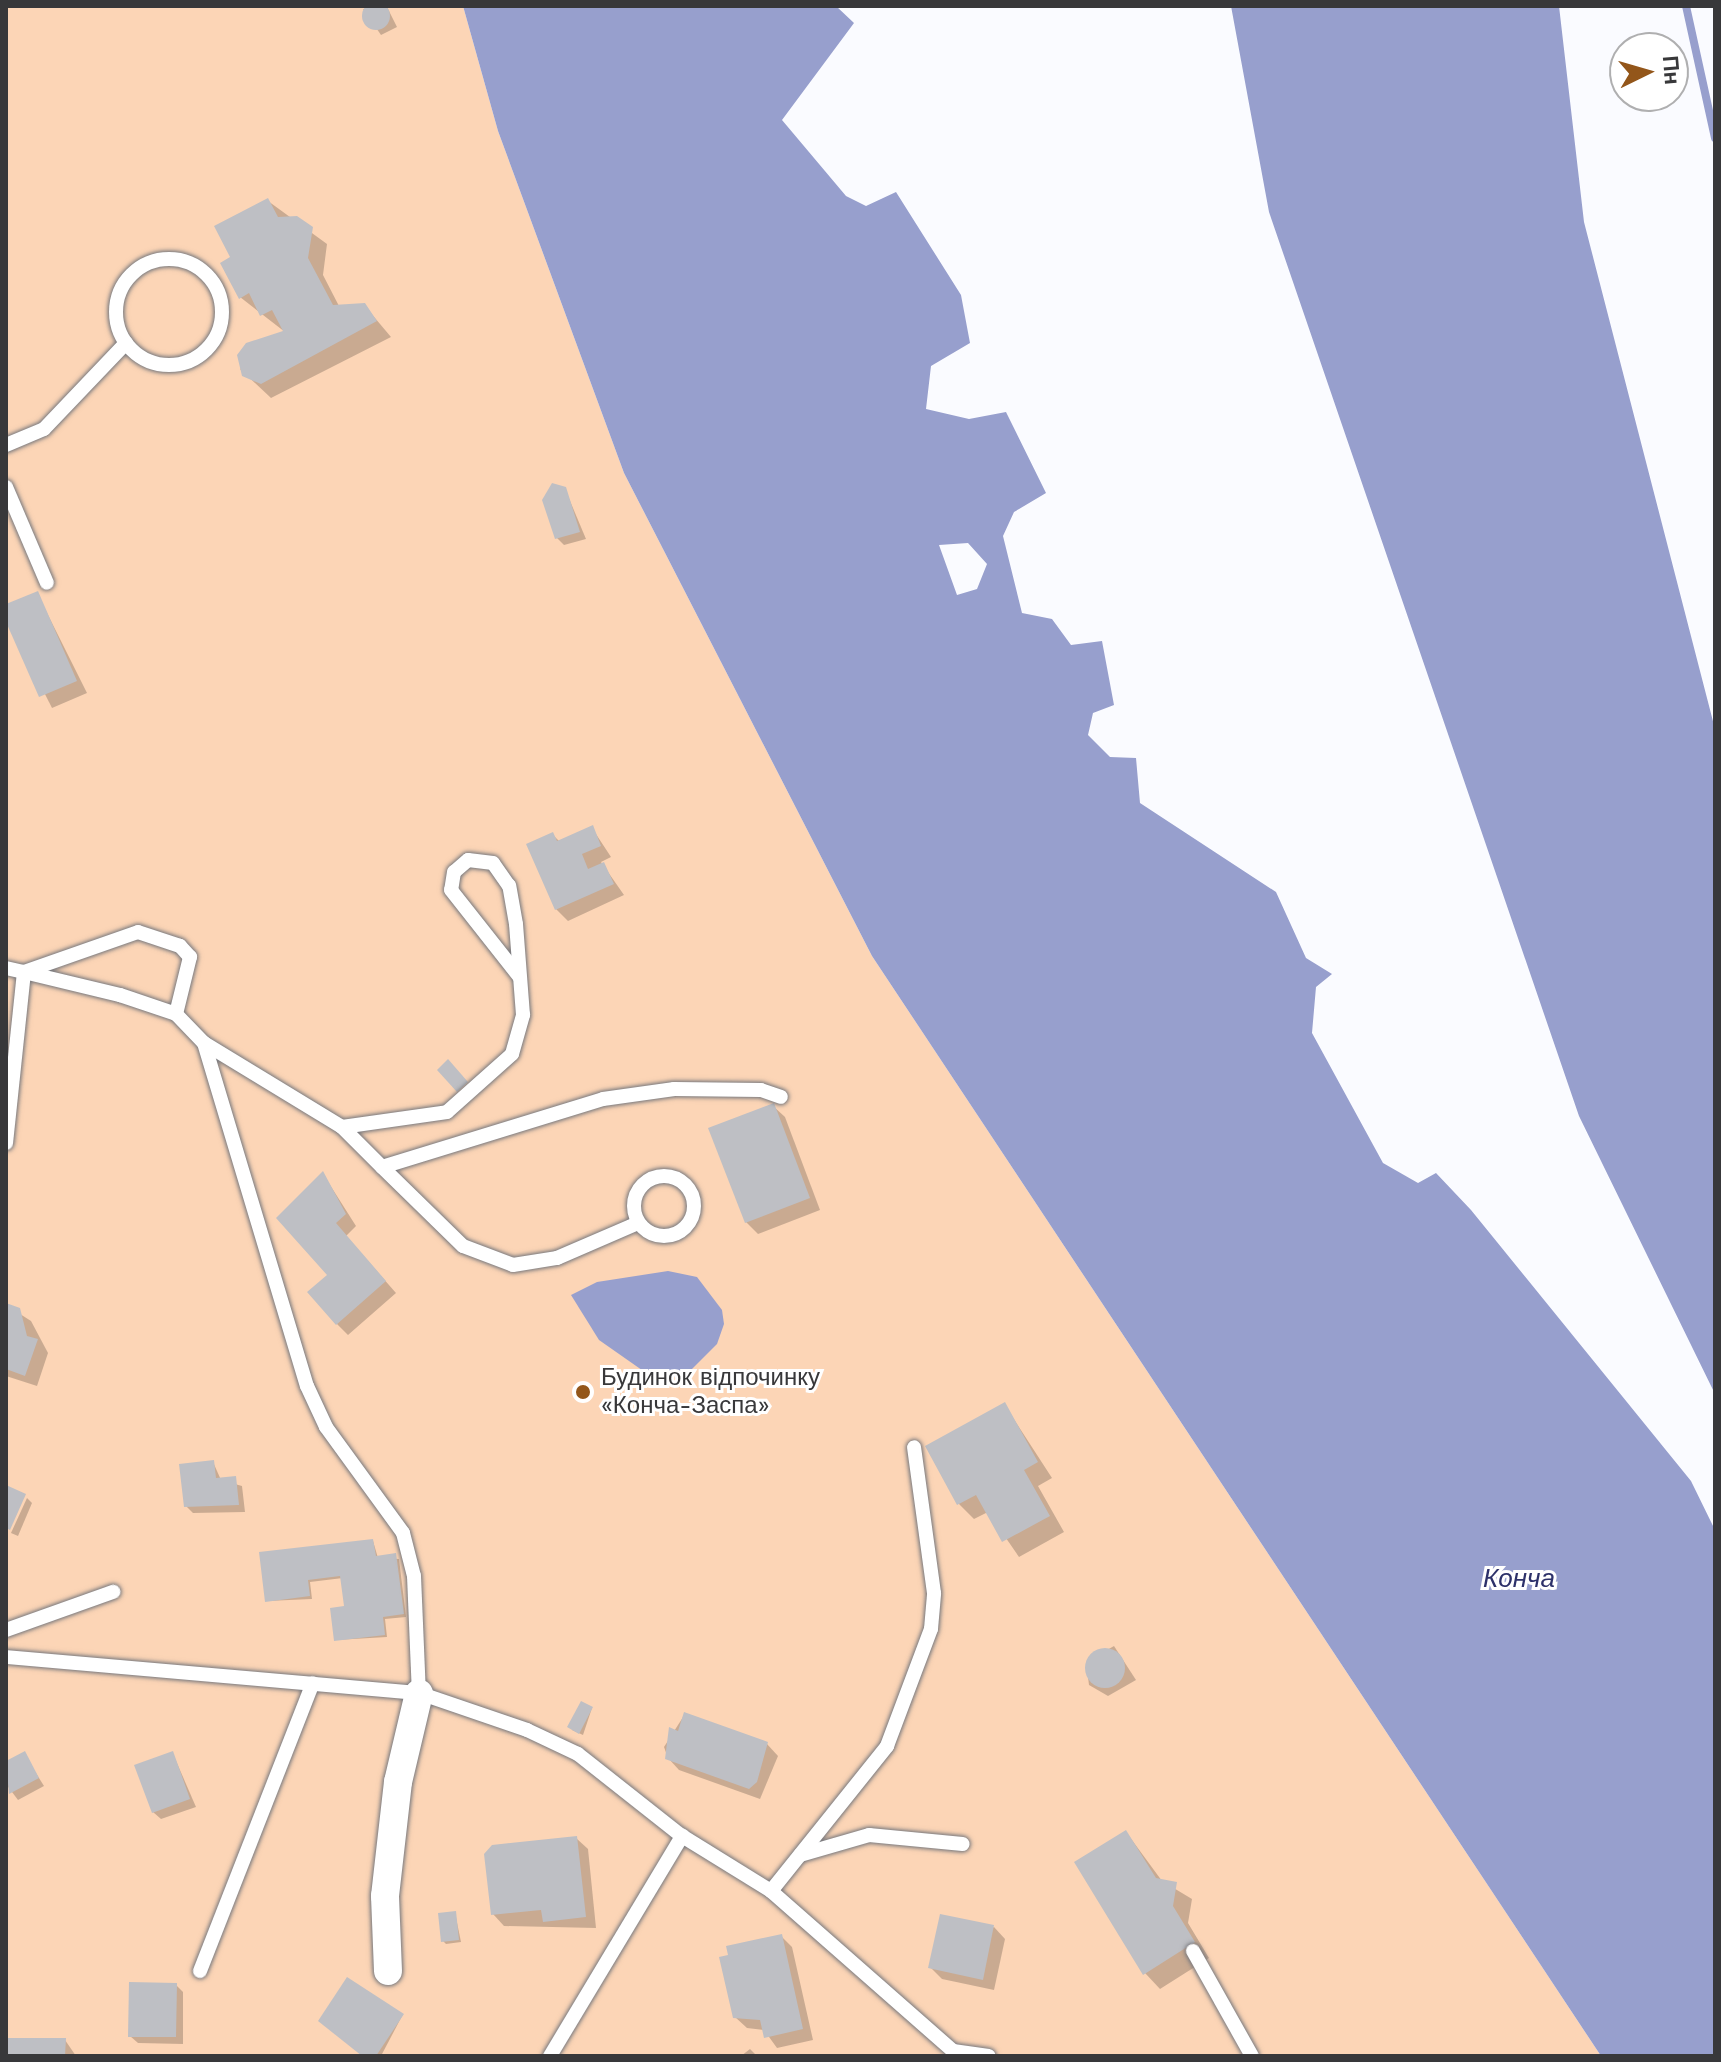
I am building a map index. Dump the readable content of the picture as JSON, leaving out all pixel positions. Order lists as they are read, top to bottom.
{
  "water": ["Конча"],
  "places": ["Будинок відпочинку «Конча-Заспа»"],
  "north": "right"
}
